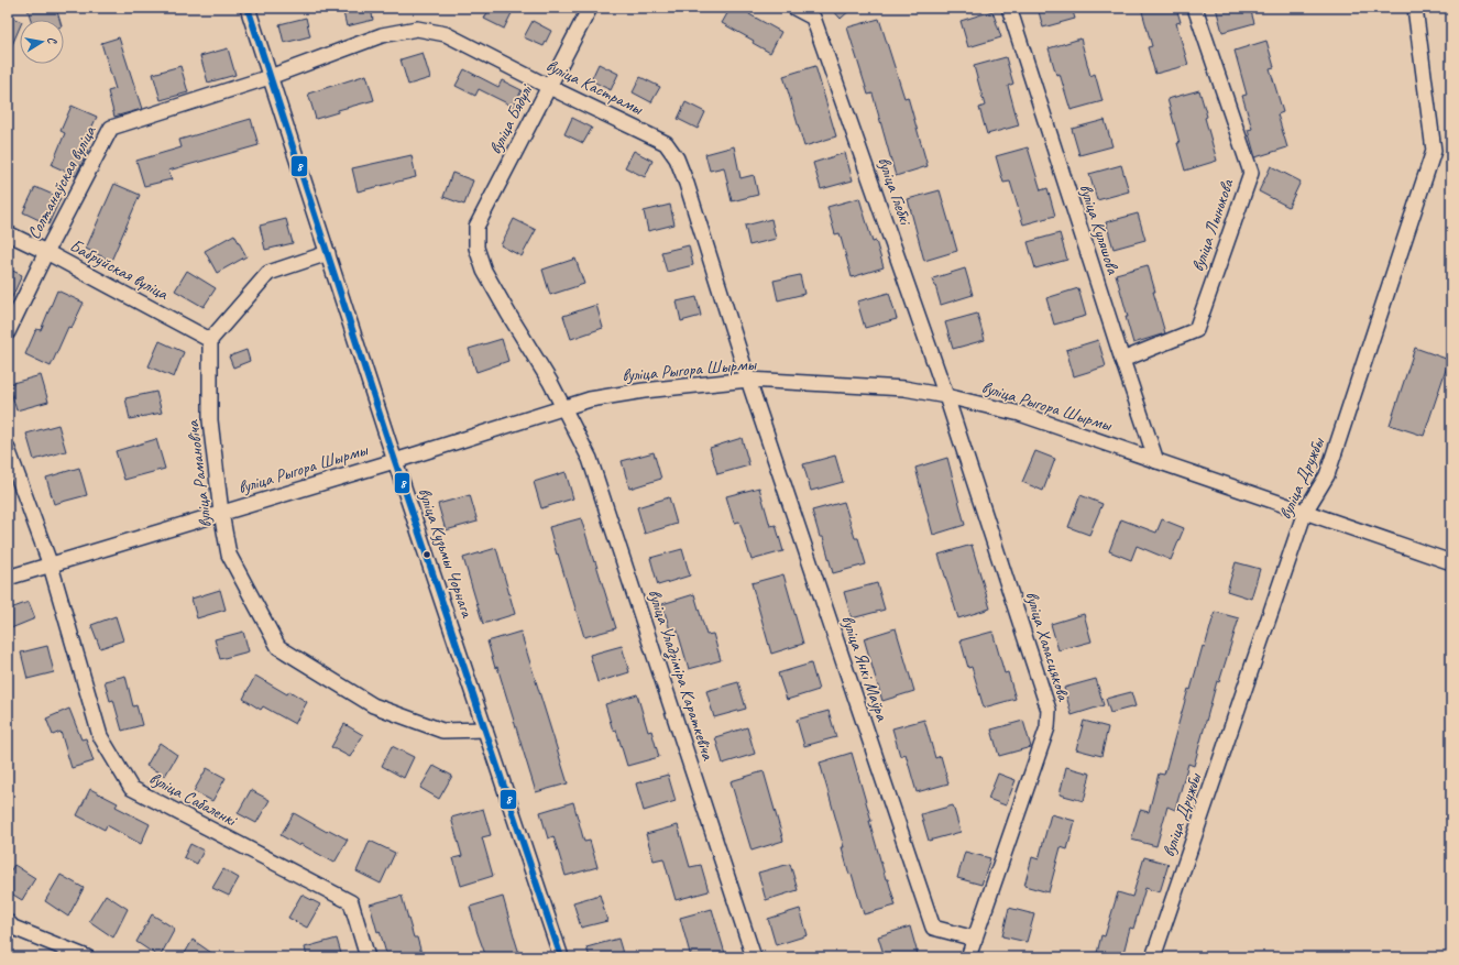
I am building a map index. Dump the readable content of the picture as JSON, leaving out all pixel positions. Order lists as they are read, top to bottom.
{
  "streets": {
    "street": [
      "вуліца Кастрамы",
      "вуліца Бядулі",
      "Солтанаўская вуліца",
      "вуліца Глебкі",
      "вуліца Лынькова",
      "вуліца Куляшова",
      "Бабруйская вуліца",
      "вуліца Рыгора Шырмы",
      "вуліца Рамановіча",
      "вуліца Дружбы",
      "вуліца Кузьмы Чорнага",
      "вуліца Халасцякова",
      "вуліца Янкі Маўра",
      "вуліца Уладзіміра Караткевіча",
      "вуліца Сабаленкі"
    ]
  },
  "crossings": [
    ["вуліца Кастрамы", "вуліца Бядулі"],
    ["вуліца Кастрамы", "Солтанаўская вуліца"],
    ["вуліца Кастрамы", "вуліца Рыгора Шырмы"],
    ["вуліца Кастрамы", "вуліца Кузьмы Чорнага"],
    ["вуліца Кастрамы", "вуліца Янкі Маўра"],
    ["вуліца Бядулі", "вуліца Рыгора Шырмы"],
    ["вуліца Бядулі", "вуліца Уладзіміра Караткевіча"],
    ["Солтанаўская вуліца", "Бабруйская вуліца"],
    ["Солтанаўская вуліца", "вуліца Кузьмы Чорнага"],
    ["вуліца Глебкі", "вуліца Рыгора Шырмы"],
    ["вуліца Глебкі", "вуліца Халасцякова"],
    ["вуліца Лынькова", "вуліца Куляшова"],
    ["вуліца Куляшова", "вуліца Рыгора Шырмы"],
    ["Бабруйская вуліца", "вуліца Рамановіча"],
    ["вуліца Рыгора Шырмы", "вуліца Рамановіча"],
    ["вуліца Рыгора Шырмы", "вуліца Дружбы"],
    ["вуліца Рыгора Шырмы", "вуліца Кузьмы Чорнага"],
    ["вуліца Рыгора Шырмы", "вуліца Халасцякова"],
    ["вуліца Рыгора Шырмы", "вуліца Янкі Маўра"],
    ["вуліца Рыгора Шырмы", "вуліца Уладзіміра Караткевіча"],
    ["вуліца Рыгора Шырмы", "вуліца Сабаленкі"],
    ["вуліца Рамановіча", "вуліца Кузьмы Чорнага"],
    ["вуліца Халасцякова", "вуліца Янкі Маўра"]
  ],
  "lines": ["transit line 8"],
  "north": "right"
}
